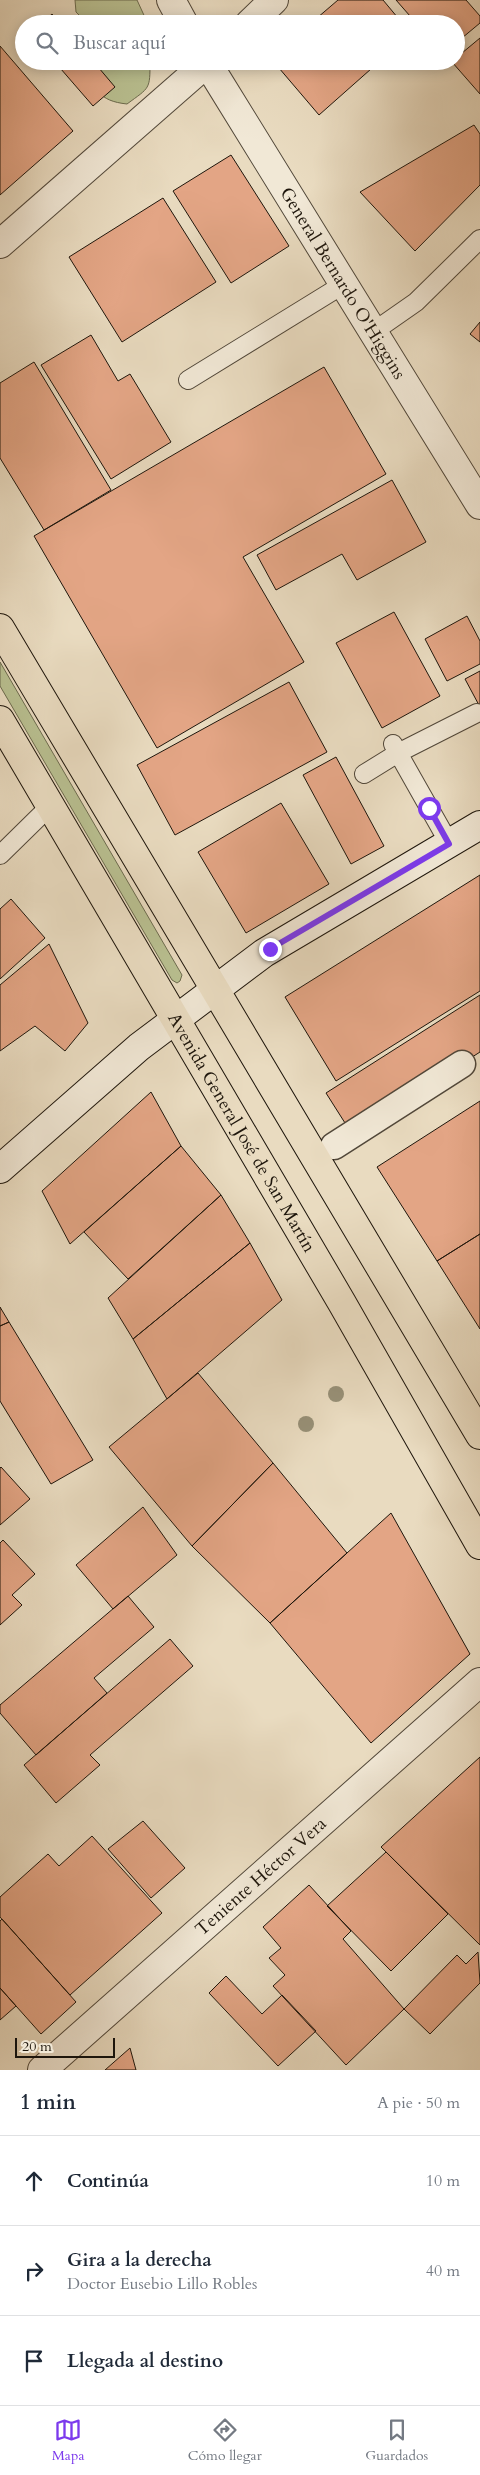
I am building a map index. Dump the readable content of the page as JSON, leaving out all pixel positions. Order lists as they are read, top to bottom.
{
  "streets": {
    "highway": ["Avenida General José de San Martín"],
    "street": ["General Bernardo O'Higgins", "Teniente Héctor Vera"]
  },
  "scale_bar": "20 m",
  "page": {
    "search": "Buscar aquí",
    "scale": "20 m",
    "heading": ["1 min", "A pie · 50 m"],
    "list": [
      ["Continúa", "10 m"],
      ["Gira a la derecha", "Doctor Eusebio Lillo Robles", "40 m"],
      "Llegada al destino"
    ],
    "nav": ["Mapa", "Cómo llegar", "Guardados"]
  }
}
